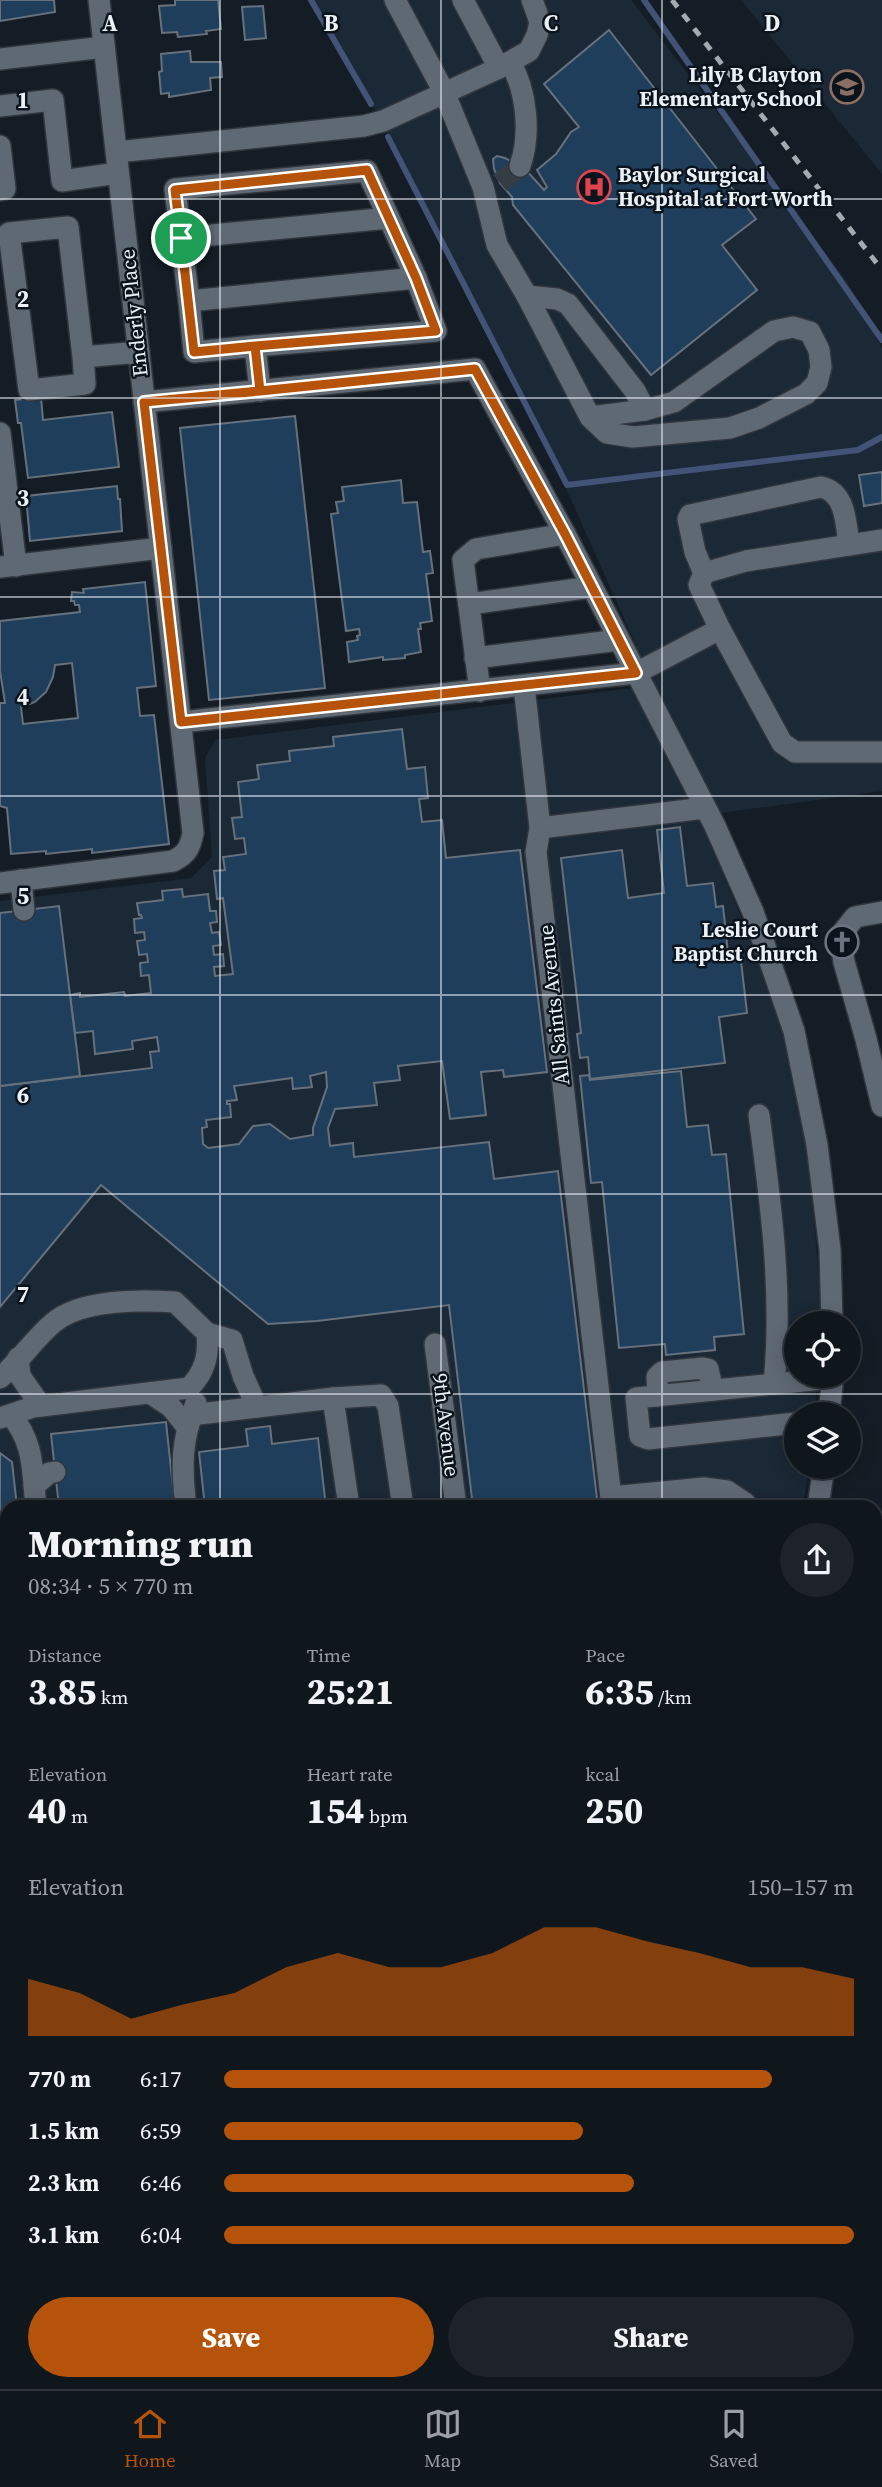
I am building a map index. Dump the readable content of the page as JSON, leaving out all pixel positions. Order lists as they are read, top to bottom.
{
  "streets": {
    "street": ["Enderly Place", "All Saints Avenue", "9th Avenue"]
  },
  "places": {
    "school or university": ["Lily B Clayton Elementary School"],
    "hospital": ["Baylor Surgical Hospital at Fort Worth"],
    "church": ["Leslie Court Baptist Church"]
  },
  "page": {
    "heading": ["Morning run", "08:34 · 5 × 770 m"],
    "stats": [
      ["Distance", "3.85 km"],
      ["Time", "25:21"],
      ["Pace", "6:35 /km"],
      ["Elevation", "40 m"],
      ["Heart rate", "154 bpm"],
      ["kcal", "250"]
    ],
    "chart": ["Elevation", "150–157 m"],
    "list": [
      {
        "name": "770 m",
        "note": "6:17"
      },
      {
        "name": "1.5 km",
        "note": "6:59"
      },
      {
        "name": "2.3 km",
        "note": "6:46"
      },
      {
        "name": "3.1 km",
        "note": "6:04"
      }
    ],
    "buttons": ["Save", "Share"],
    "tabs": ["Home", "Map", "Saved"]
  },
  "grid": {
    "columns": [
      "A",
      "B",
      "C",
      "D"
    ],
    "rows": [
      "1",
      "2",
      "3",
      "4",
      "5",
      "6",
      "7"
    ]
  }
}
